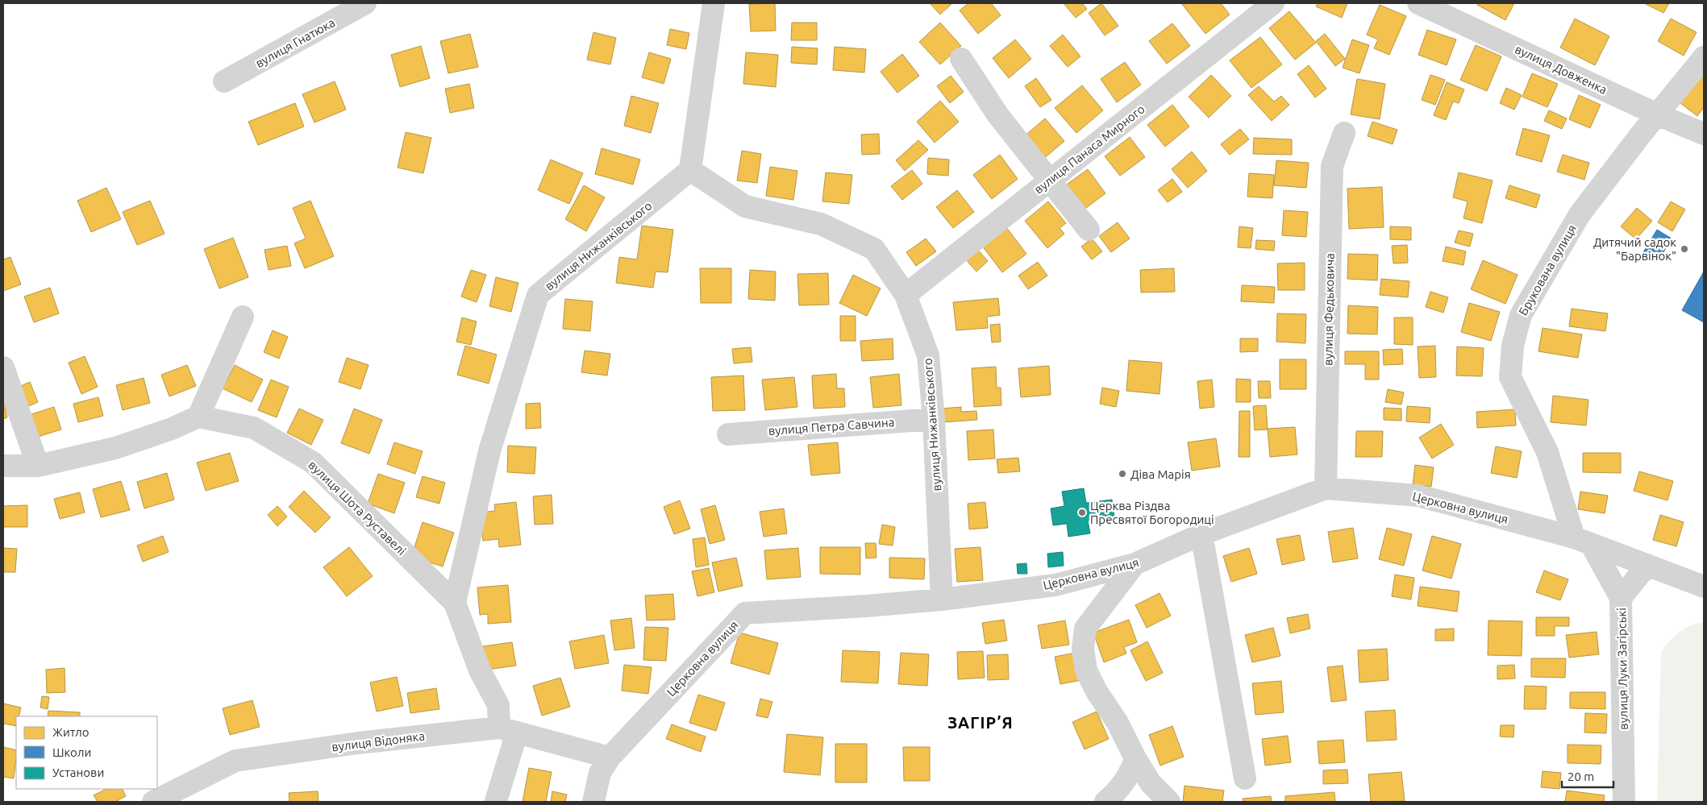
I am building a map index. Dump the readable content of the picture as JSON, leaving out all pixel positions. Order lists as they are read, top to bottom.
{
  "streets": {
    "street": [
      "вулиця Гнатюка",
      "вулиця Довженка",
      "вулиця Панаса Мирного",
      "вулиця Нижанківського",
      "Брукована вулиця",
      "вулиця Федьковича",
      "вулиця Петра Савчина",
      "вулиця Шота Руставелі",
      "Церковна вулиця",
      "вулиця Луки Загірські",
      "вулиця Відоняка"
    ]
  },
  "crossings": [
    ["вулиця Довженка", "Брукована вулиця"],
    ["вулиця Панаса Мирного", "вулиця Нижанківського"],
    ["вулиця Нижанківського", "вулиця Петра Савчина"],
    ["вулиця Нижанківського", "вулиця Шота Руставелі"],
    ["вулиця Нижанківського", "Церковна вулиця"],
    ["Брукована вулиця", "Церковна вулиця"],
    ["Брукована вулиця", "вулиця Луки Загірські"],
    ["вулиця Федьковича", "Церковна вулиця"],
    ["вулиця Шота Руставелі", "вулиця Відоняка"],
    ["Церковна вулиця", "вулиця Луки Загірські"],
    ["Церковна вулиця", "вулиця Відоняка"]
  ],
  "districts": ["ЗАГІР’Я"],
  "places": ["Дитячий садок \"Барвінок\"", "Діва Марія", "Церква Різдва Пресвятої Богородиці"],
  "legend": ["Житло", "Школи", "Установи"],
  "scale_bar": "20 m"
}
